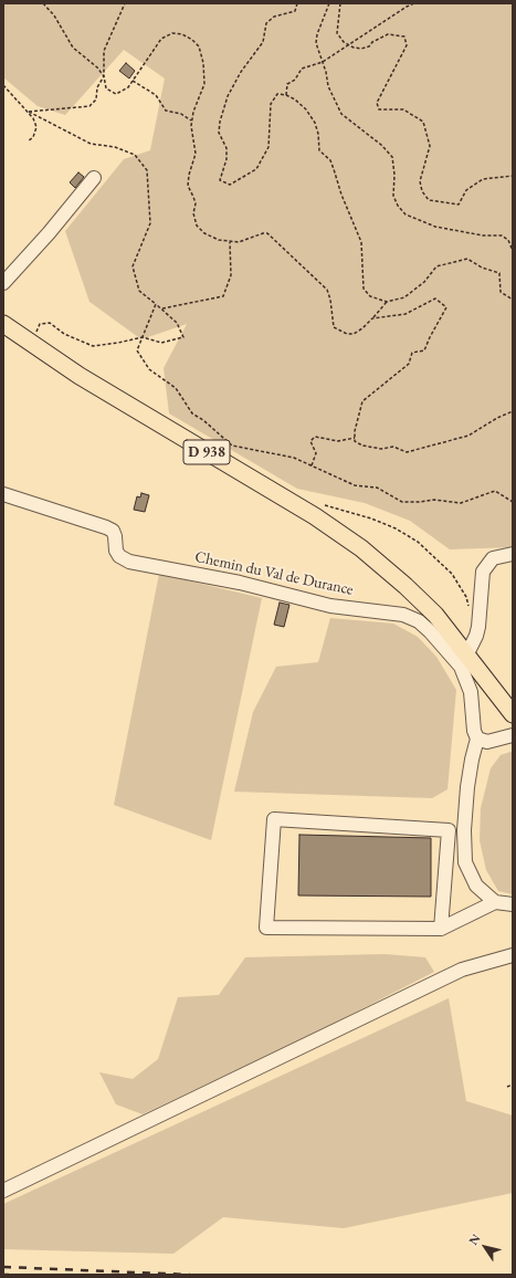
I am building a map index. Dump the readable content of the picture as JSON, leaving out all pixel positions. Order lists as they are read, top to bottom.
{
  "streets": {
    "main road": ["D 938"],
    "street": ["Chemin du Val de Durance"]
  },
  "north": "top left"
}
